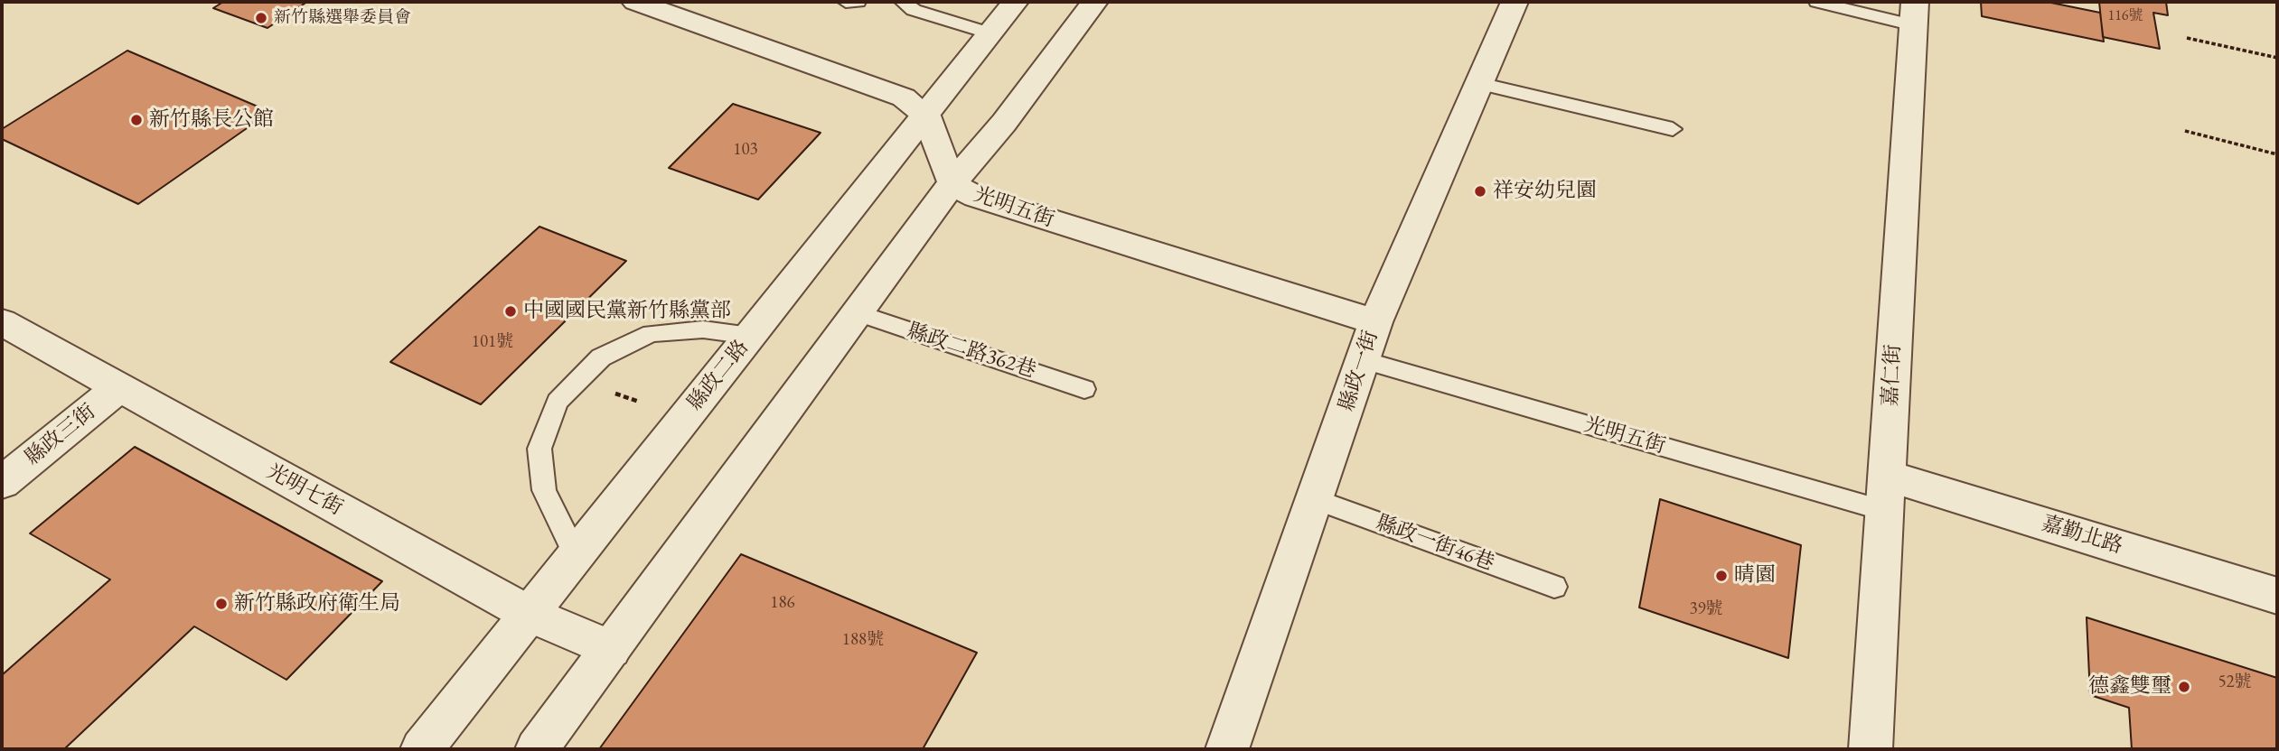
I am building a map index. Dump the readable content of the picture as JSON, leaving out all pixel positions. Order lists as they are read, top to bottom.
{
  "streets": {
    "street": [
      "光明五街",
      "縣政一街",
      "縣政二路",
      "嘉仁街",
      "縣政三街",
      "光明七街",
      "嘉勤北路"
    ],
    "lane": ["縣政二路362巷", "縣政一街46巷"]
  },
  "crossings": [
    ["光明五街", "縣政一街"],
    ["光明五街", "縣政二路"],
    ["光明五街", "嘉仁街"],
    ["光明五街", "嘉勤北路"],
    ["縣政一街", "縣政一街46巷"],
    ["縣政二路", "光明七街"],
    ["嘉仁街", "嘉勤北路"],
    ["縣政三街", "光明七街"]
  ],
  "places": [
    "新竹縣選舉委員會",
    "新竹縣長公館",
    "祥安幼兒園",
    "中國國民黨新竹縣黨部",
    "晴園",
    "新竹縣政府衛生局",
    "德鑫雙璽"
  ],
  "house_numbers": [
    "116號",
    "103",
    "101號",
    "186",
    "39號",
    "188號",
    "52號"
  ]
}
